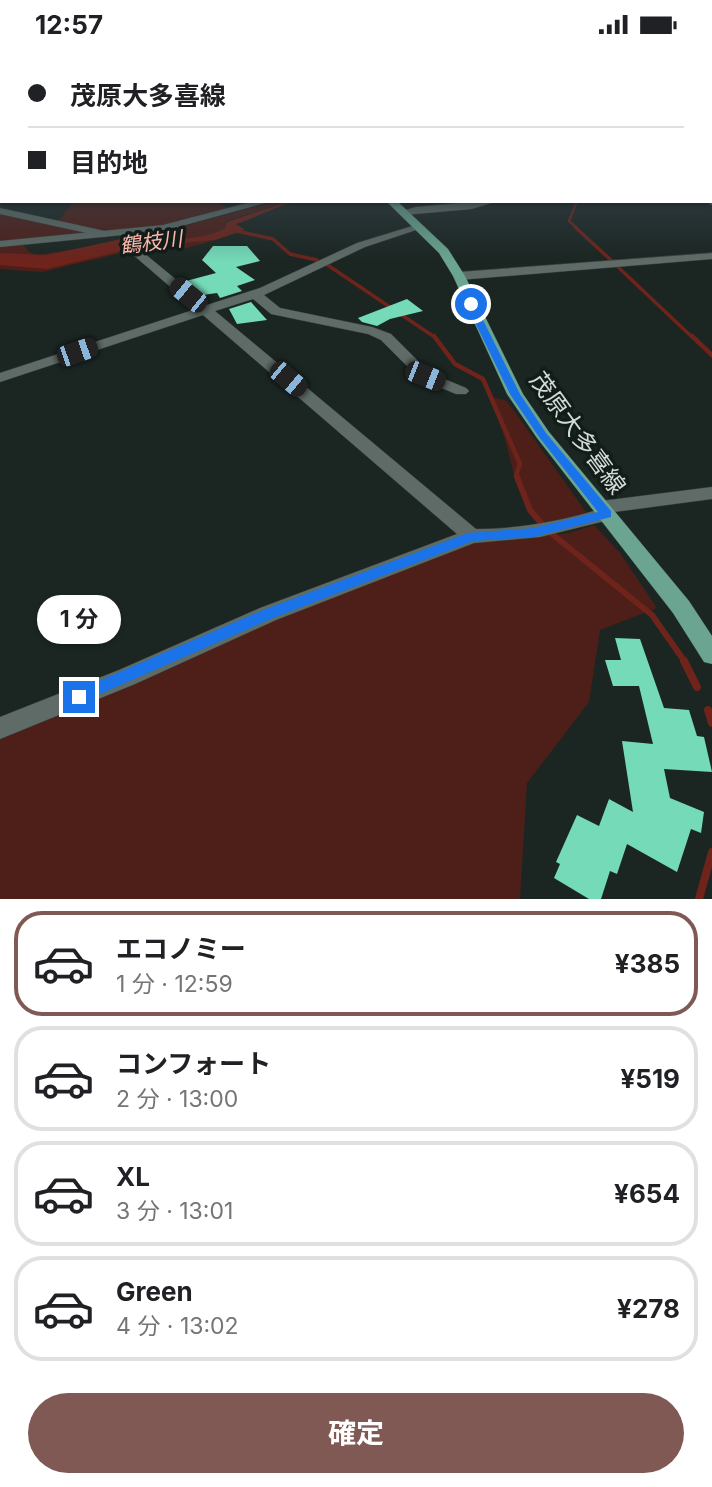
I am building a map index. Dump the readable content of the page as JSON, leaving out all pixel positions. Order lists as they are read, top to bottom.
{
  "streets": {
    "main road": ["茂原大多喜線"]
  },
  "water": ["鶴枝川"],
  "page": {
    "status": "12:57",
    "banner": ["茂原大多喜線", "目的地"],
    "bubble": "1 分",
    "list": [
      {
        "name": "エコノミー",
        "note": "1 分 · 12:59",
        "value": "¥385"
      },
      {
        "name": "コンフォート",
        "note": "2 分 · 13:00",
        "value": "¥519"
      },
      {
        "name": "XL",
        "note": "3 分 · 13:01",
        "value": "¥654"
      },
      {
        "name": "Green",
        "note": "4 分 · 13:02",
        "value": "¥278"
      }
    ],
    "buttons": "確定"
  }
}
